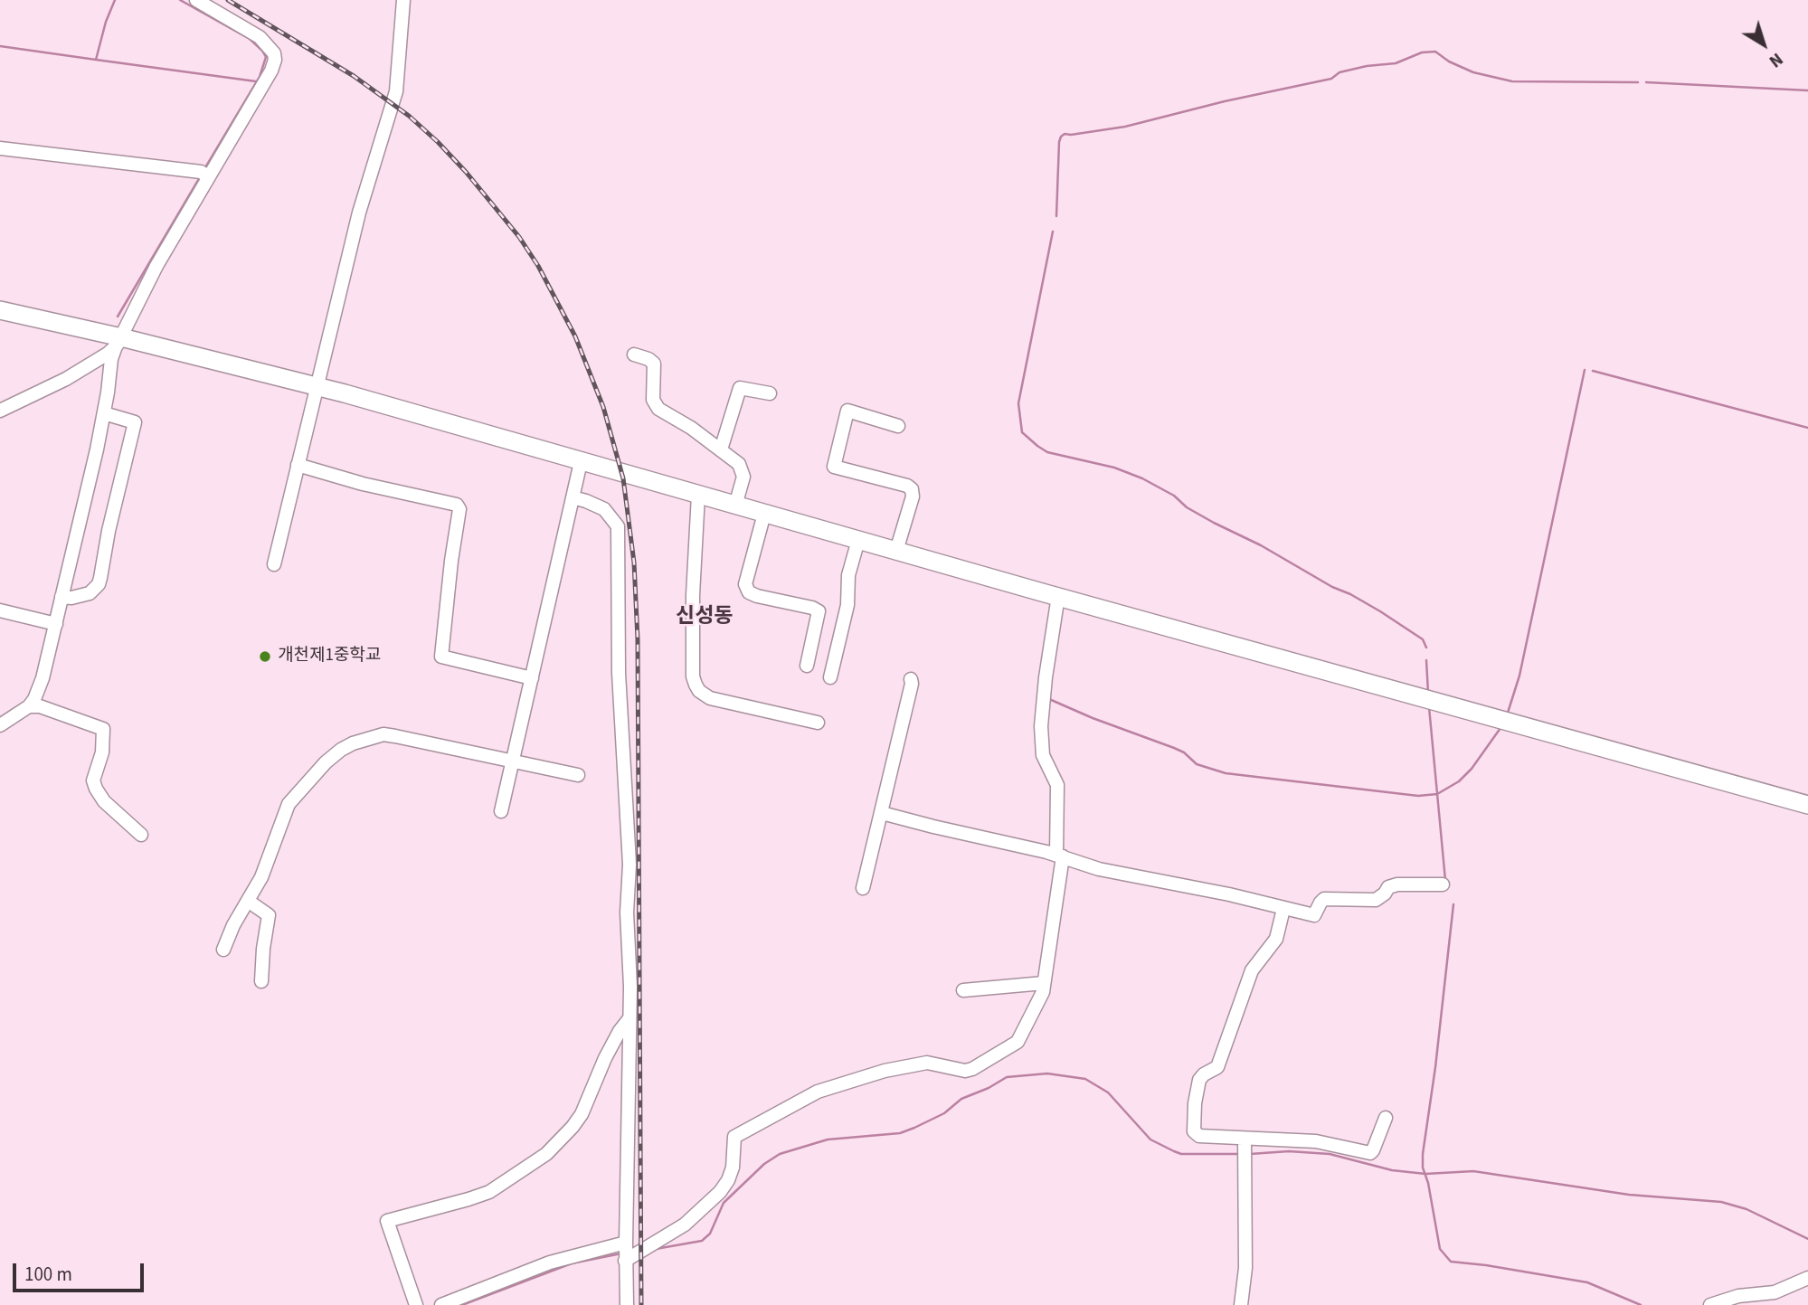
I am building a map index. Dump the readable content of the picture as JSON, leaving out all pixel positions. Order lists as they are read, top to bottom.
{
  "districts": ["신성동"],
  "places": ["개천제1중학교"],
  "scale_bar": "100 m",
  "north": "bottom right"
}
